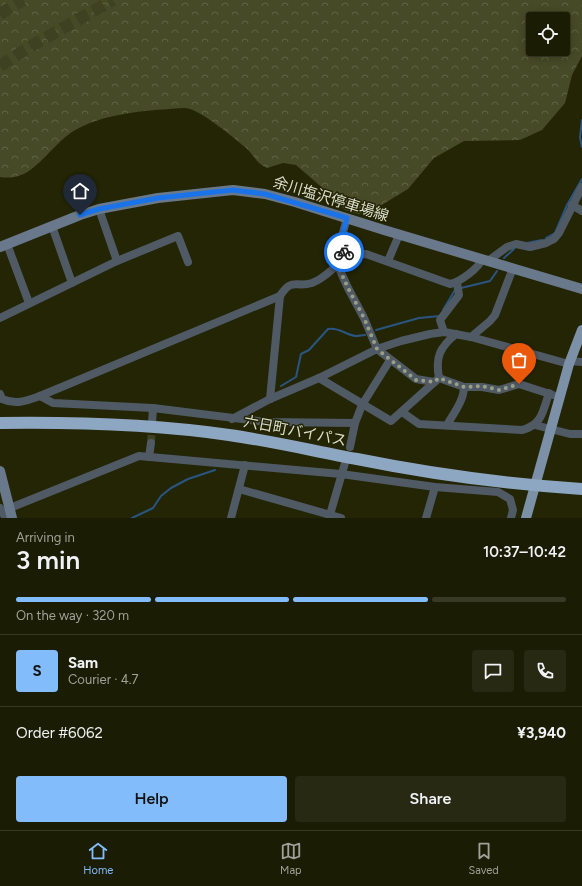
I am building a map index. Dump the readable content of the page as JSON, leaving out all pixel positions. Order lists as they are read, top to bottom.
{
  "streets": {
    "highway": ["六日町バイパス"],
    "main road": ["余川塩沢停車場線"]
  },
  "page": {
    "heading": ["3 min", "Arriving in", "10:37–10:42"],
    "panel": [
      "Sam",
      "Courier · 4.7",
      "Order #6062",
      "¥3,940"
    ],
    "bar": "On the way · 320 m",
    "round": "S",
    "buttons": ["Help", "Share"],
    "tabs": ["Home", "Map", "Saved"]
  }
}
